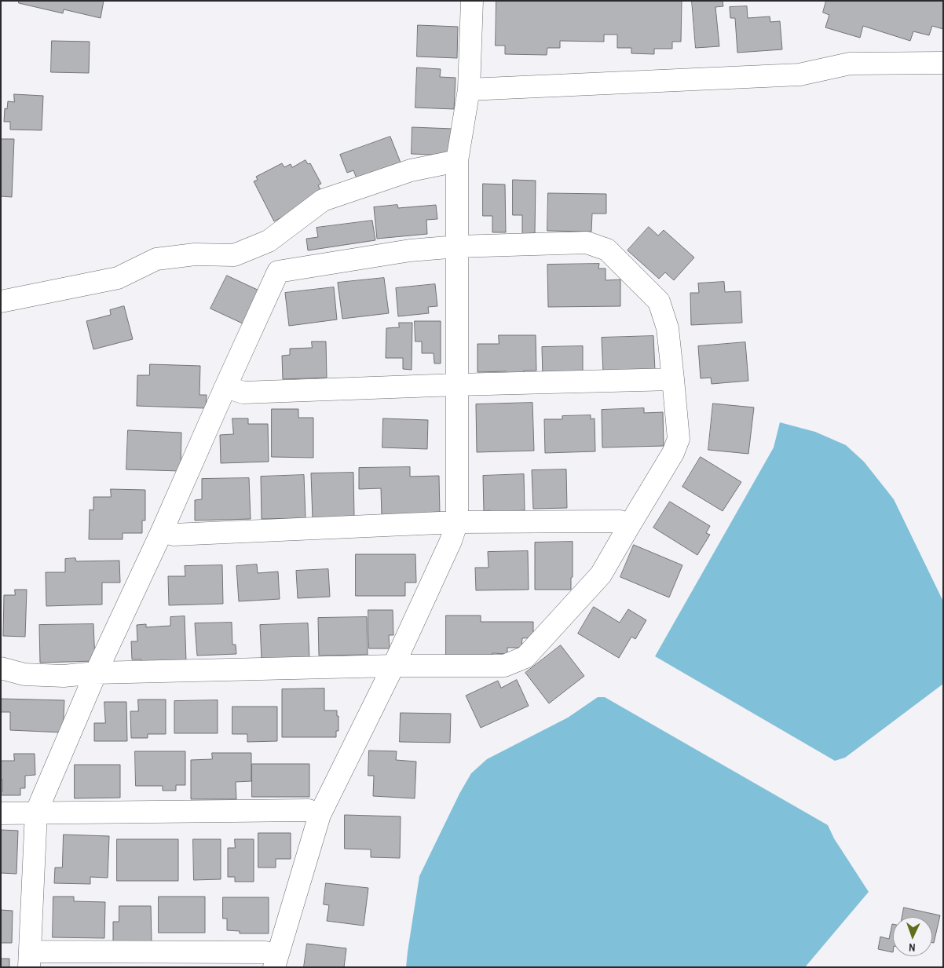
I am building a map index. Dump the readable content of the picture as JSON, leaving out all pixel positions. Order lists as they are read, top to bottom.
{
  "north": "bottom"
}
